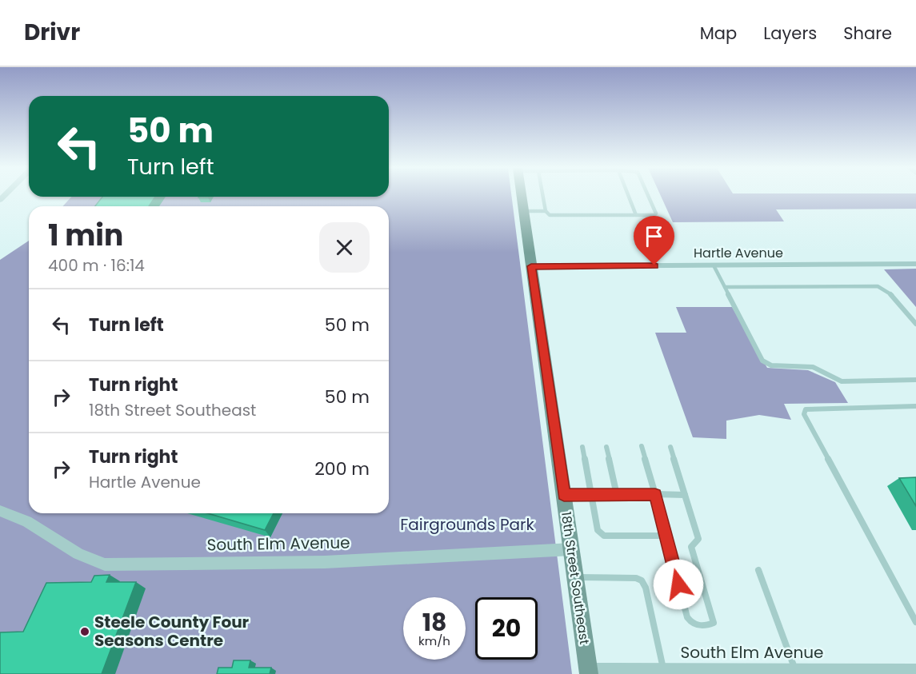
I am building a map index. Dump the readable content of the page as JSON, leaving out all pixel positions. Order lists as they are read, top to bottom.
{
  "streets": {
    "street": ["Hartle Avenue", "South Elm Avenue", "18th Street Southeast"]
  },
  "crossings": [
    ["Hartle Avenue", "18th Street Southeast"],
    ["South Elm Avenue", "18th Street Southeast"]
  ],
  "parks": ["Fairgrounds Park"],
  "places": ["Steele County Four Seasons Centre"],
  "page": {
    "header": "Drivr",
    "nav": ["Map", "Layers", "Share"],
    "turn": ["50 m", "Turn left"],
    "heading": ["1 min", "400 m · 16:14"],
    "list": [
      {
        "name": "Turn left",
        "value": "50 m"
      },
      {
        "name": "Turn right",
        "note": "18th Street Southeast",
        "value": "50 m"
      },
      {
        "name": "Turn right",
        "note": "Hartle Avenue",
        "value": "200 m"
      }
    ],
    "speed": "18 km/h",
    "limit": "20"
  }
}
